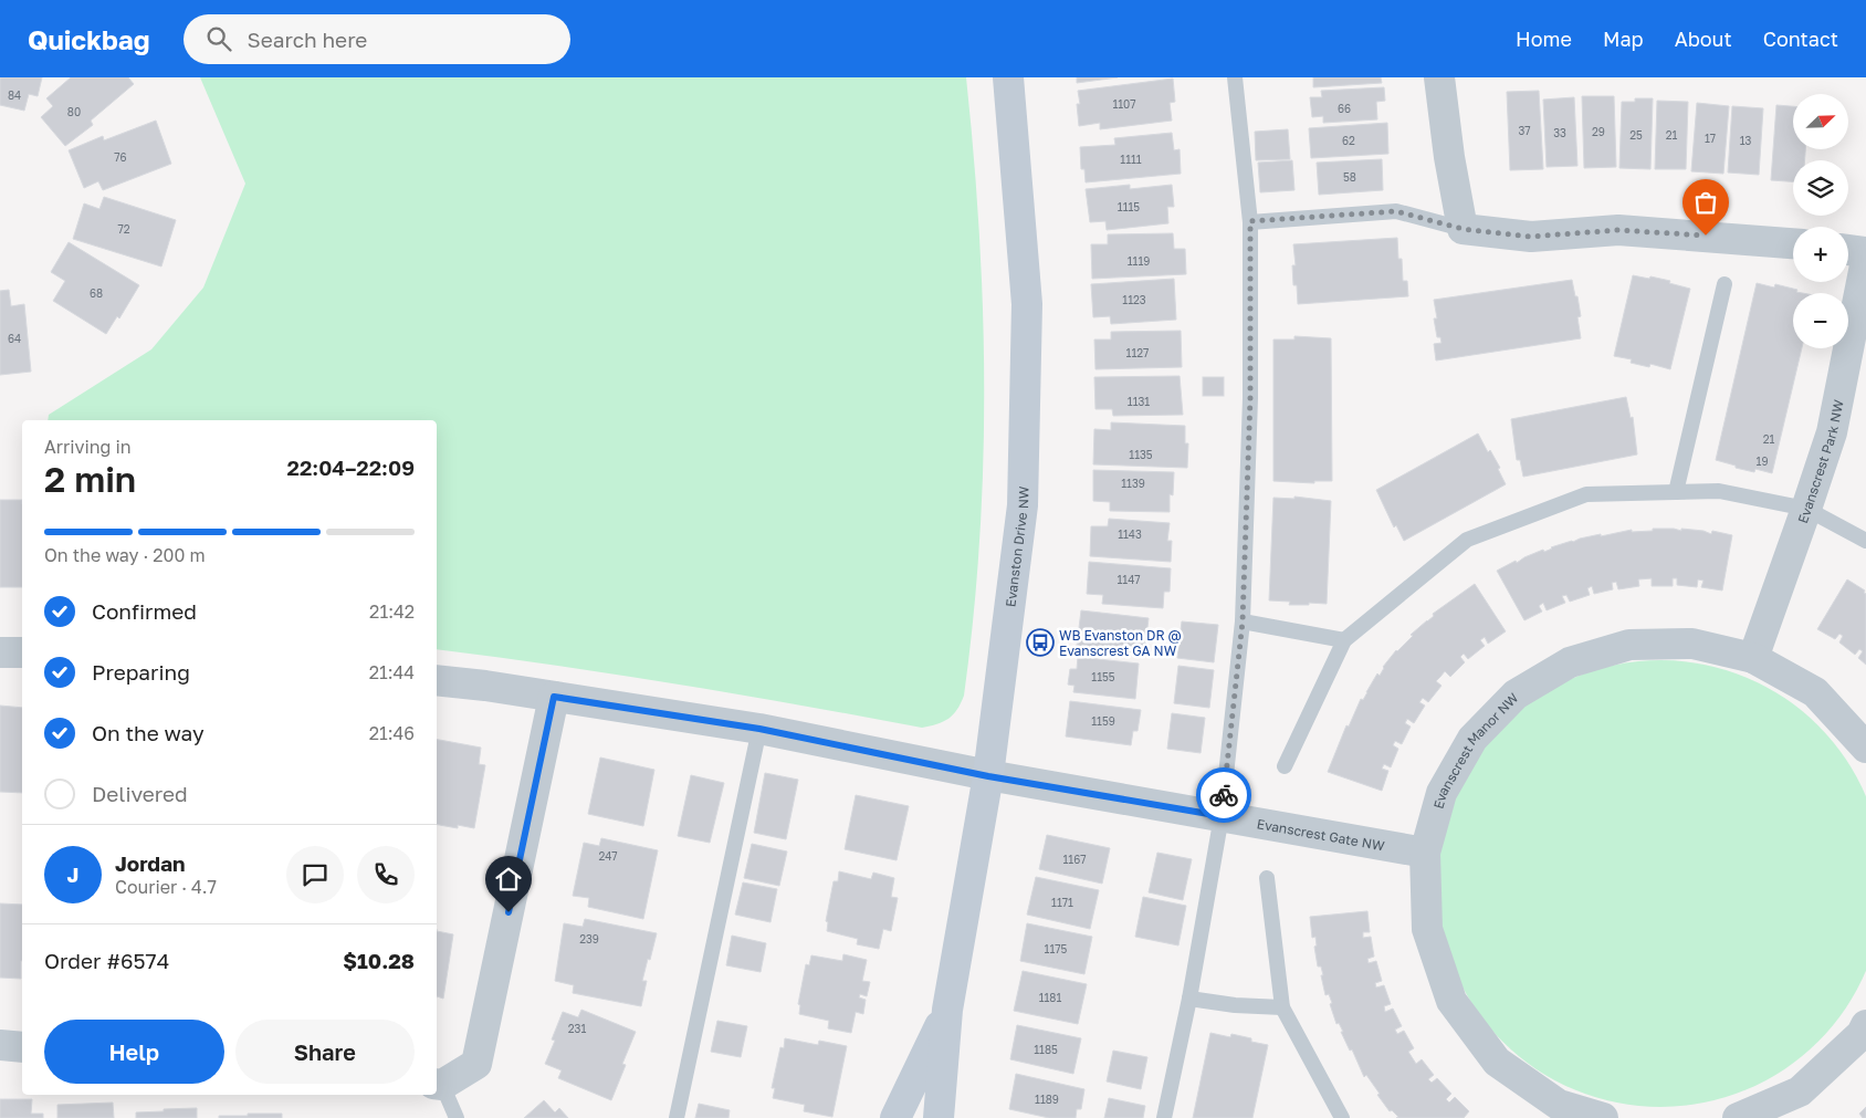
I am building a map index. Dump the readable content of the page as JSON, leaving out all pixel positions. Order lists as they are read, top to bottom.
{
  "streets": {
    "street": [
      "Evanscrest Park NW",
      "Evanston Drive NW",
      "Evanscrest Manor NW",
      "Evanscrest Gate NW"
    ]
  },
  "crossings": [
    ["Evanscrest Park NW", "Evanscrest Manor NW"],
    ["Evanston Drive NW", "Evanscrest Gate NW"],
    ["Evanscrest Manor NW", "Evanscrest Gate NW"]
  ],
  "places": {
    "bus stop": ["WB Evanston DR @ Evanscrest GA NW"]
  },
  "house_numbers": [
    "84",
    "1107",
    "66",
    "80",
    "37",
    "29",
    "33",
    "25",
    "21",
    "17",
    "62",
    "13",
    "76",
    "1111",
    "58",
    "1115",
    "72",
    "1119",
    "68",
    "1123",
    "64",
    "1127",
    "1131",
    "21",
    "1135",
    "19",
    "1139",
    "1143",
    "1147",
    "1155",
    "1159",
    "247",
    "1167",
    "1171",
    "239",
    "1175",
    "1181",
    "231",
    "1185",
    "1189"
  ],
  "north": "top right",
  "page": {
    "header": "Quickbag",
    "search": "Search here",
    "nav": [
      "Home",
      "Map",
      "About",
      "Contact"
    ],
    "map_buttons": ["+", "−"],
    "heading": ["2 min", "Arriving in", "22:04–22:09"],
    "panel": [
      "Jordan",
      "Courier · 4.7",
      "Order #6574",
      "$10.28"
    ],
    "bar": "On the way · 200 m",
    "list": [
      ["Confirmed", "21:42"],
      ["Preparing", "21:44"],
      ["On the way", "21:46"],
      "Delivered"
    ],
    "round": "J",
    "buttons": ["Help", "Share"]
  }
}
